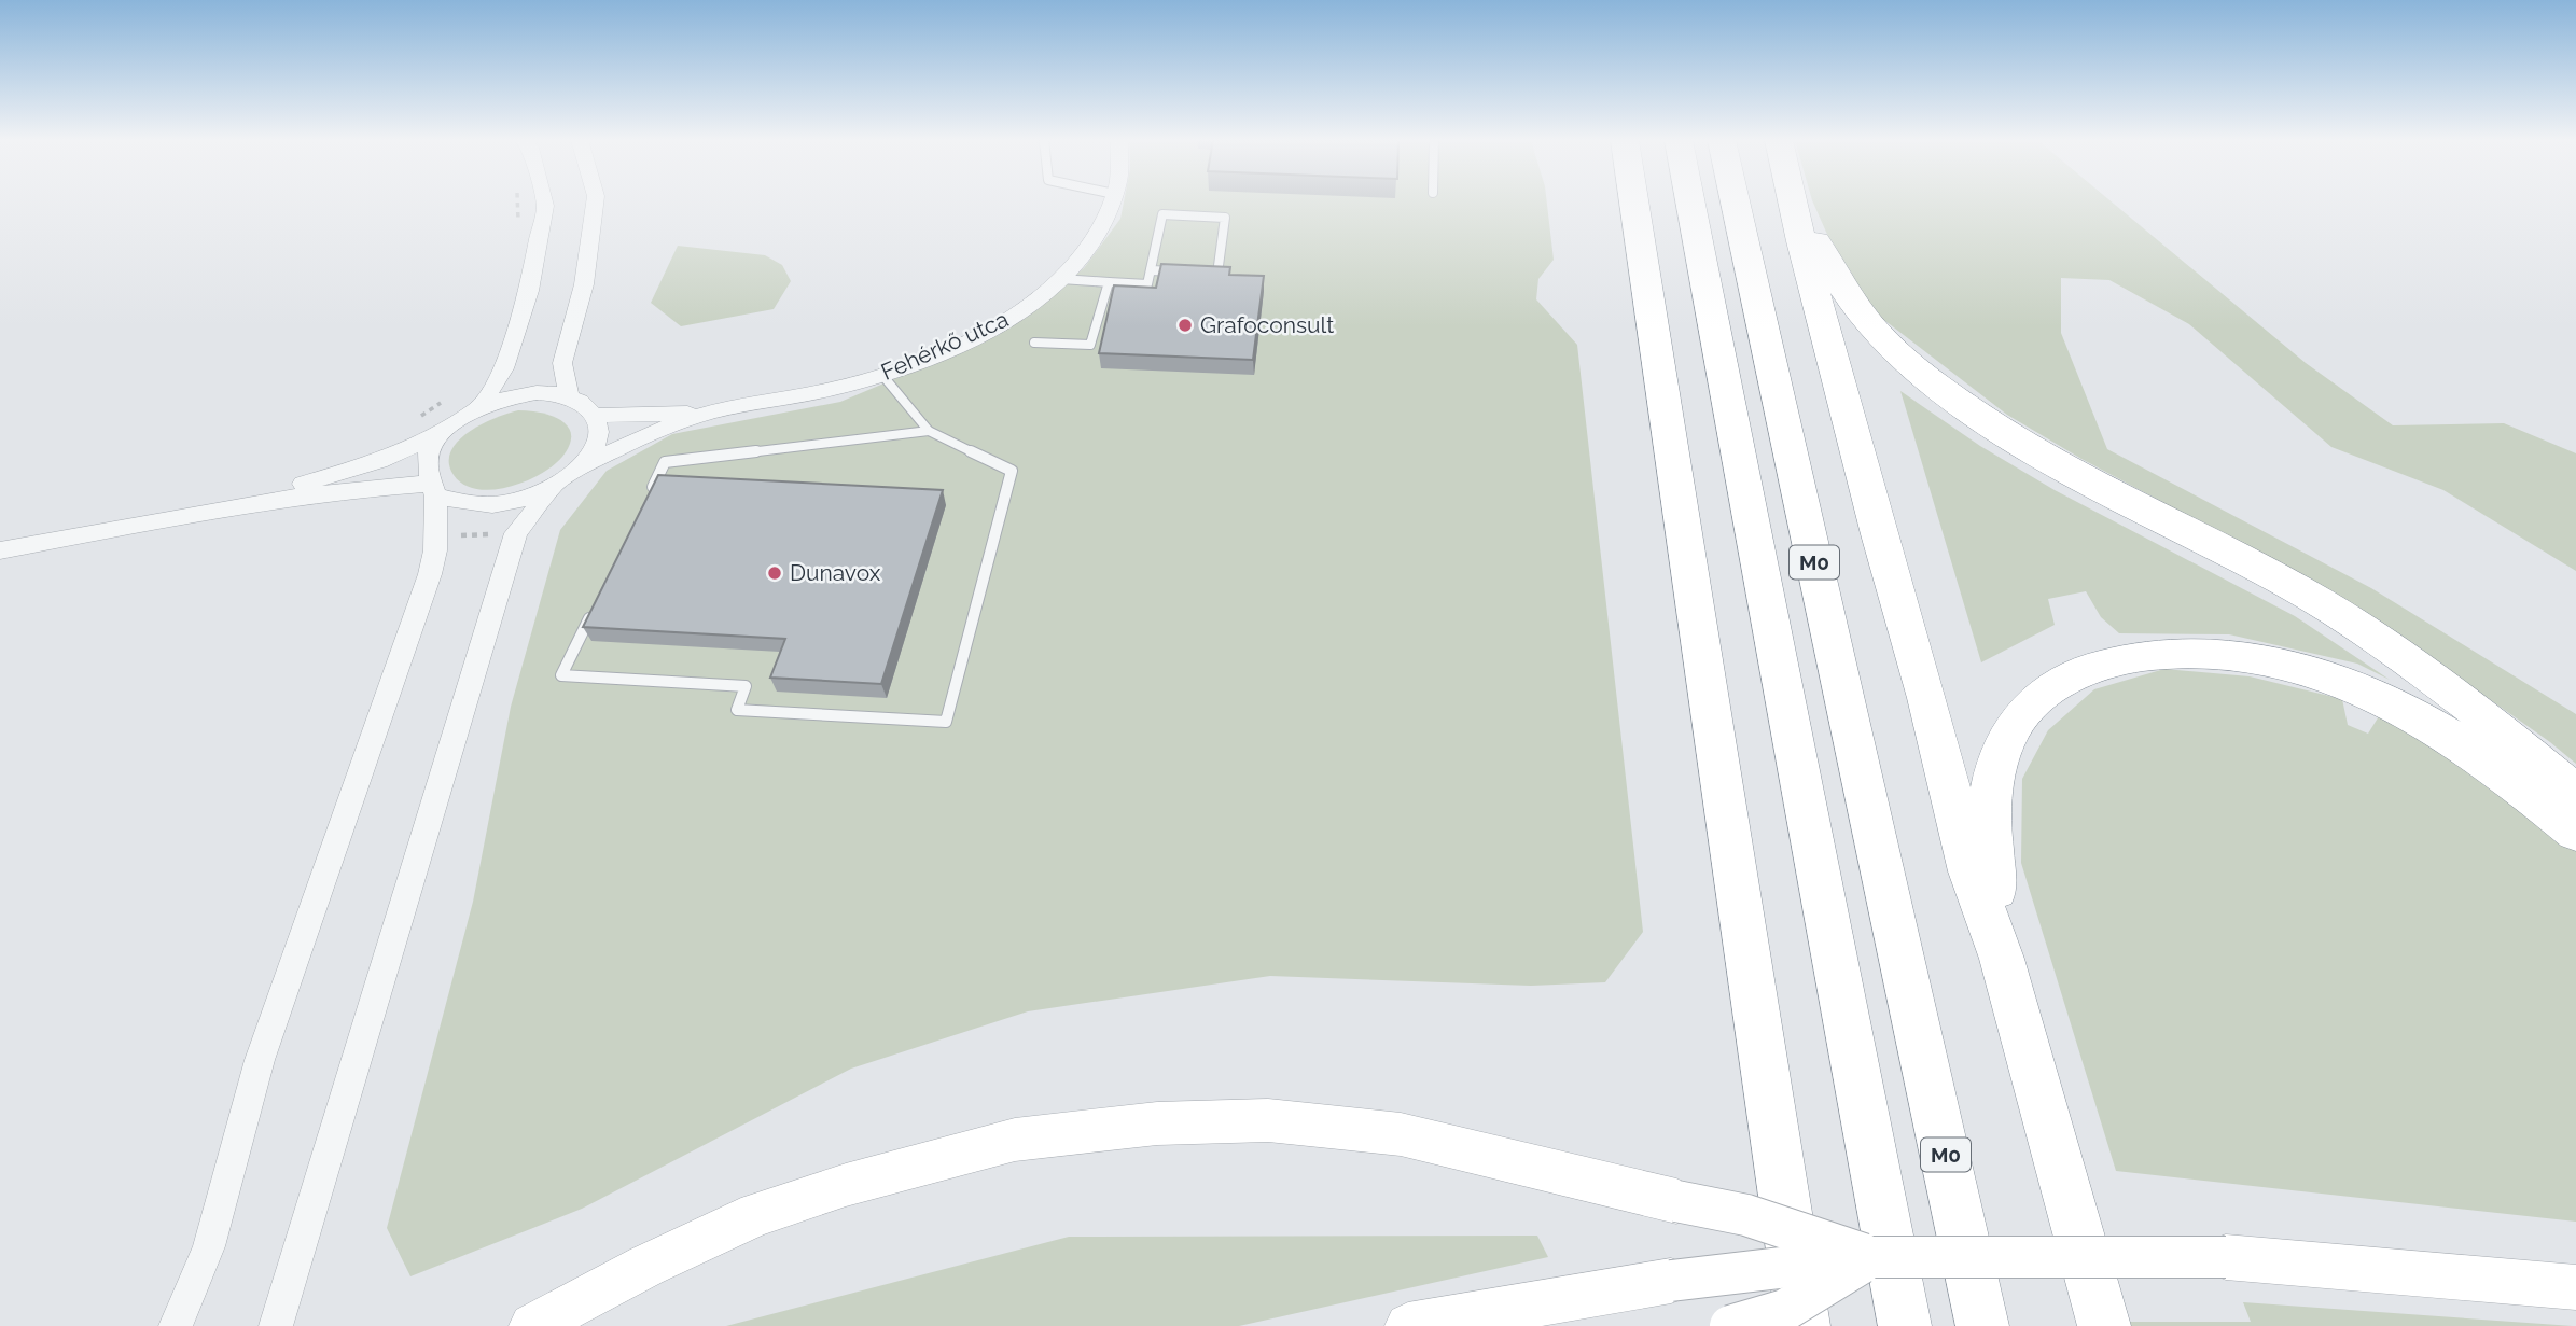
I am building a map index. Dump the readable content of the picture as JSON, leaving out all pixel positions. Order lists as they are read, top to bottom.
{
  "streets": {
    "highway": ["M0"],
    "street": ["Fehérkő utca"]
  },
  "places": ["Grafoconsult", "Dunavox"]
}
